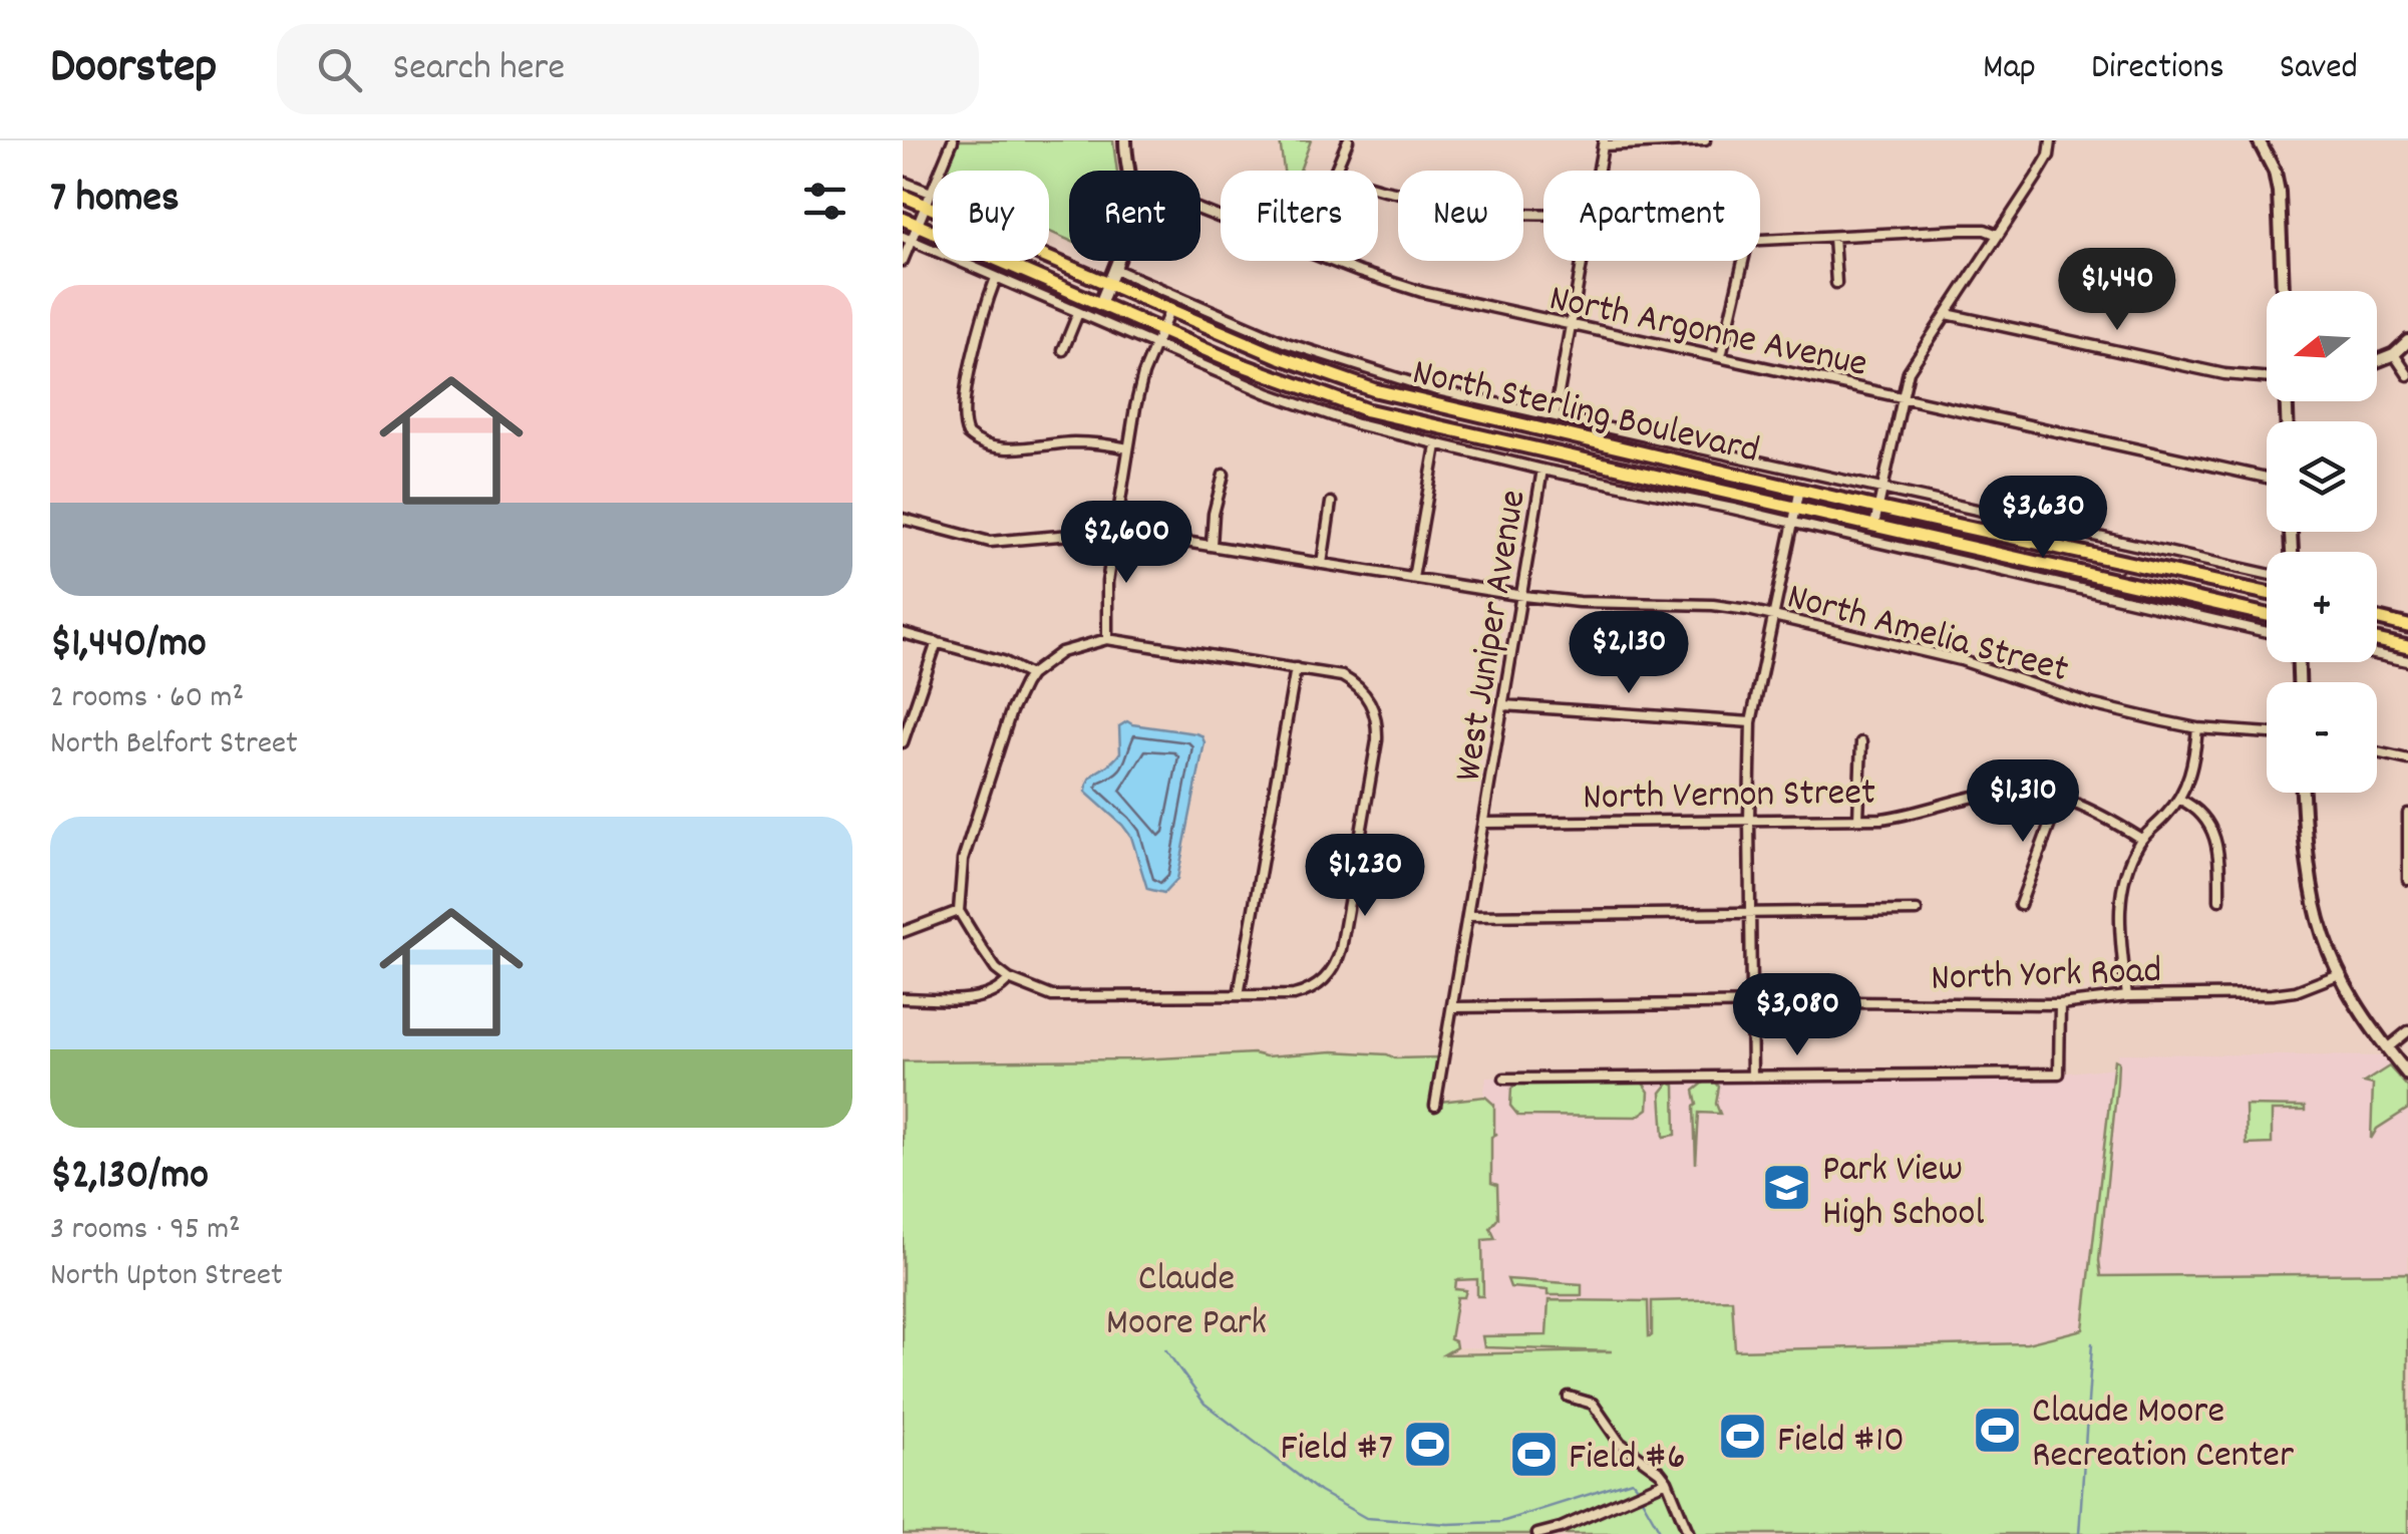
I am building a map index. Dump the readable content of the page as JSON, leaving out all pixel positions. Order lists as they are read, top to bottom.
{
  "streets": {
    "main road": ["North Sterling Boulevard"],
    "street": [
      "North Argonne Avenue",
      "North Amelia Street",
      "West Juniper Avenue",
      "North Vernon Street",
      "North York Road"
    ]
  },
  "crossings": [
    ["North Amelia Street", "West Juniper Avenue"],
    ["West Juniper Avenue", "North Vernon Street"],
    ["West Juniper Avenue", "North York Road"]
  ],
  "parks": ["Claude Moore Park"],
  "places": {
    "school or university": ["Park View High School"],
    "sports": [
      "Claude Moore Recreation Center",
      "Field #10",
      "Field #7",
      "Field #6"
    ]
  },
  "north": "left",
  "page": {
    "header": "Doorstep",
    "search": "Search here",
    "nav": ["Map", "Directions", "Saved"],
    "heading": "7 homes",
    "chip": [
      "Buy",
      "Rent",
      "Filters",
      "New",
      "Apartment"
    ],
    "price": [
      "$1,440",
      "$3,630",
      "$2,600",
      "$2,130",
      "$1,310",
      "$1,230",
      "$3,080"
    ],
    "list": [
      {
        "name": "$1,440/mo",
        "note": "2 rooms · 60 m² · North Belfort Street"
      },
      {
        "name": "$2,130/mo",
        "note": "3 rooms · 95 m² · North Upton Street"
      }
    ],
    "map_buttons": ["+", "−"]
  }
}
